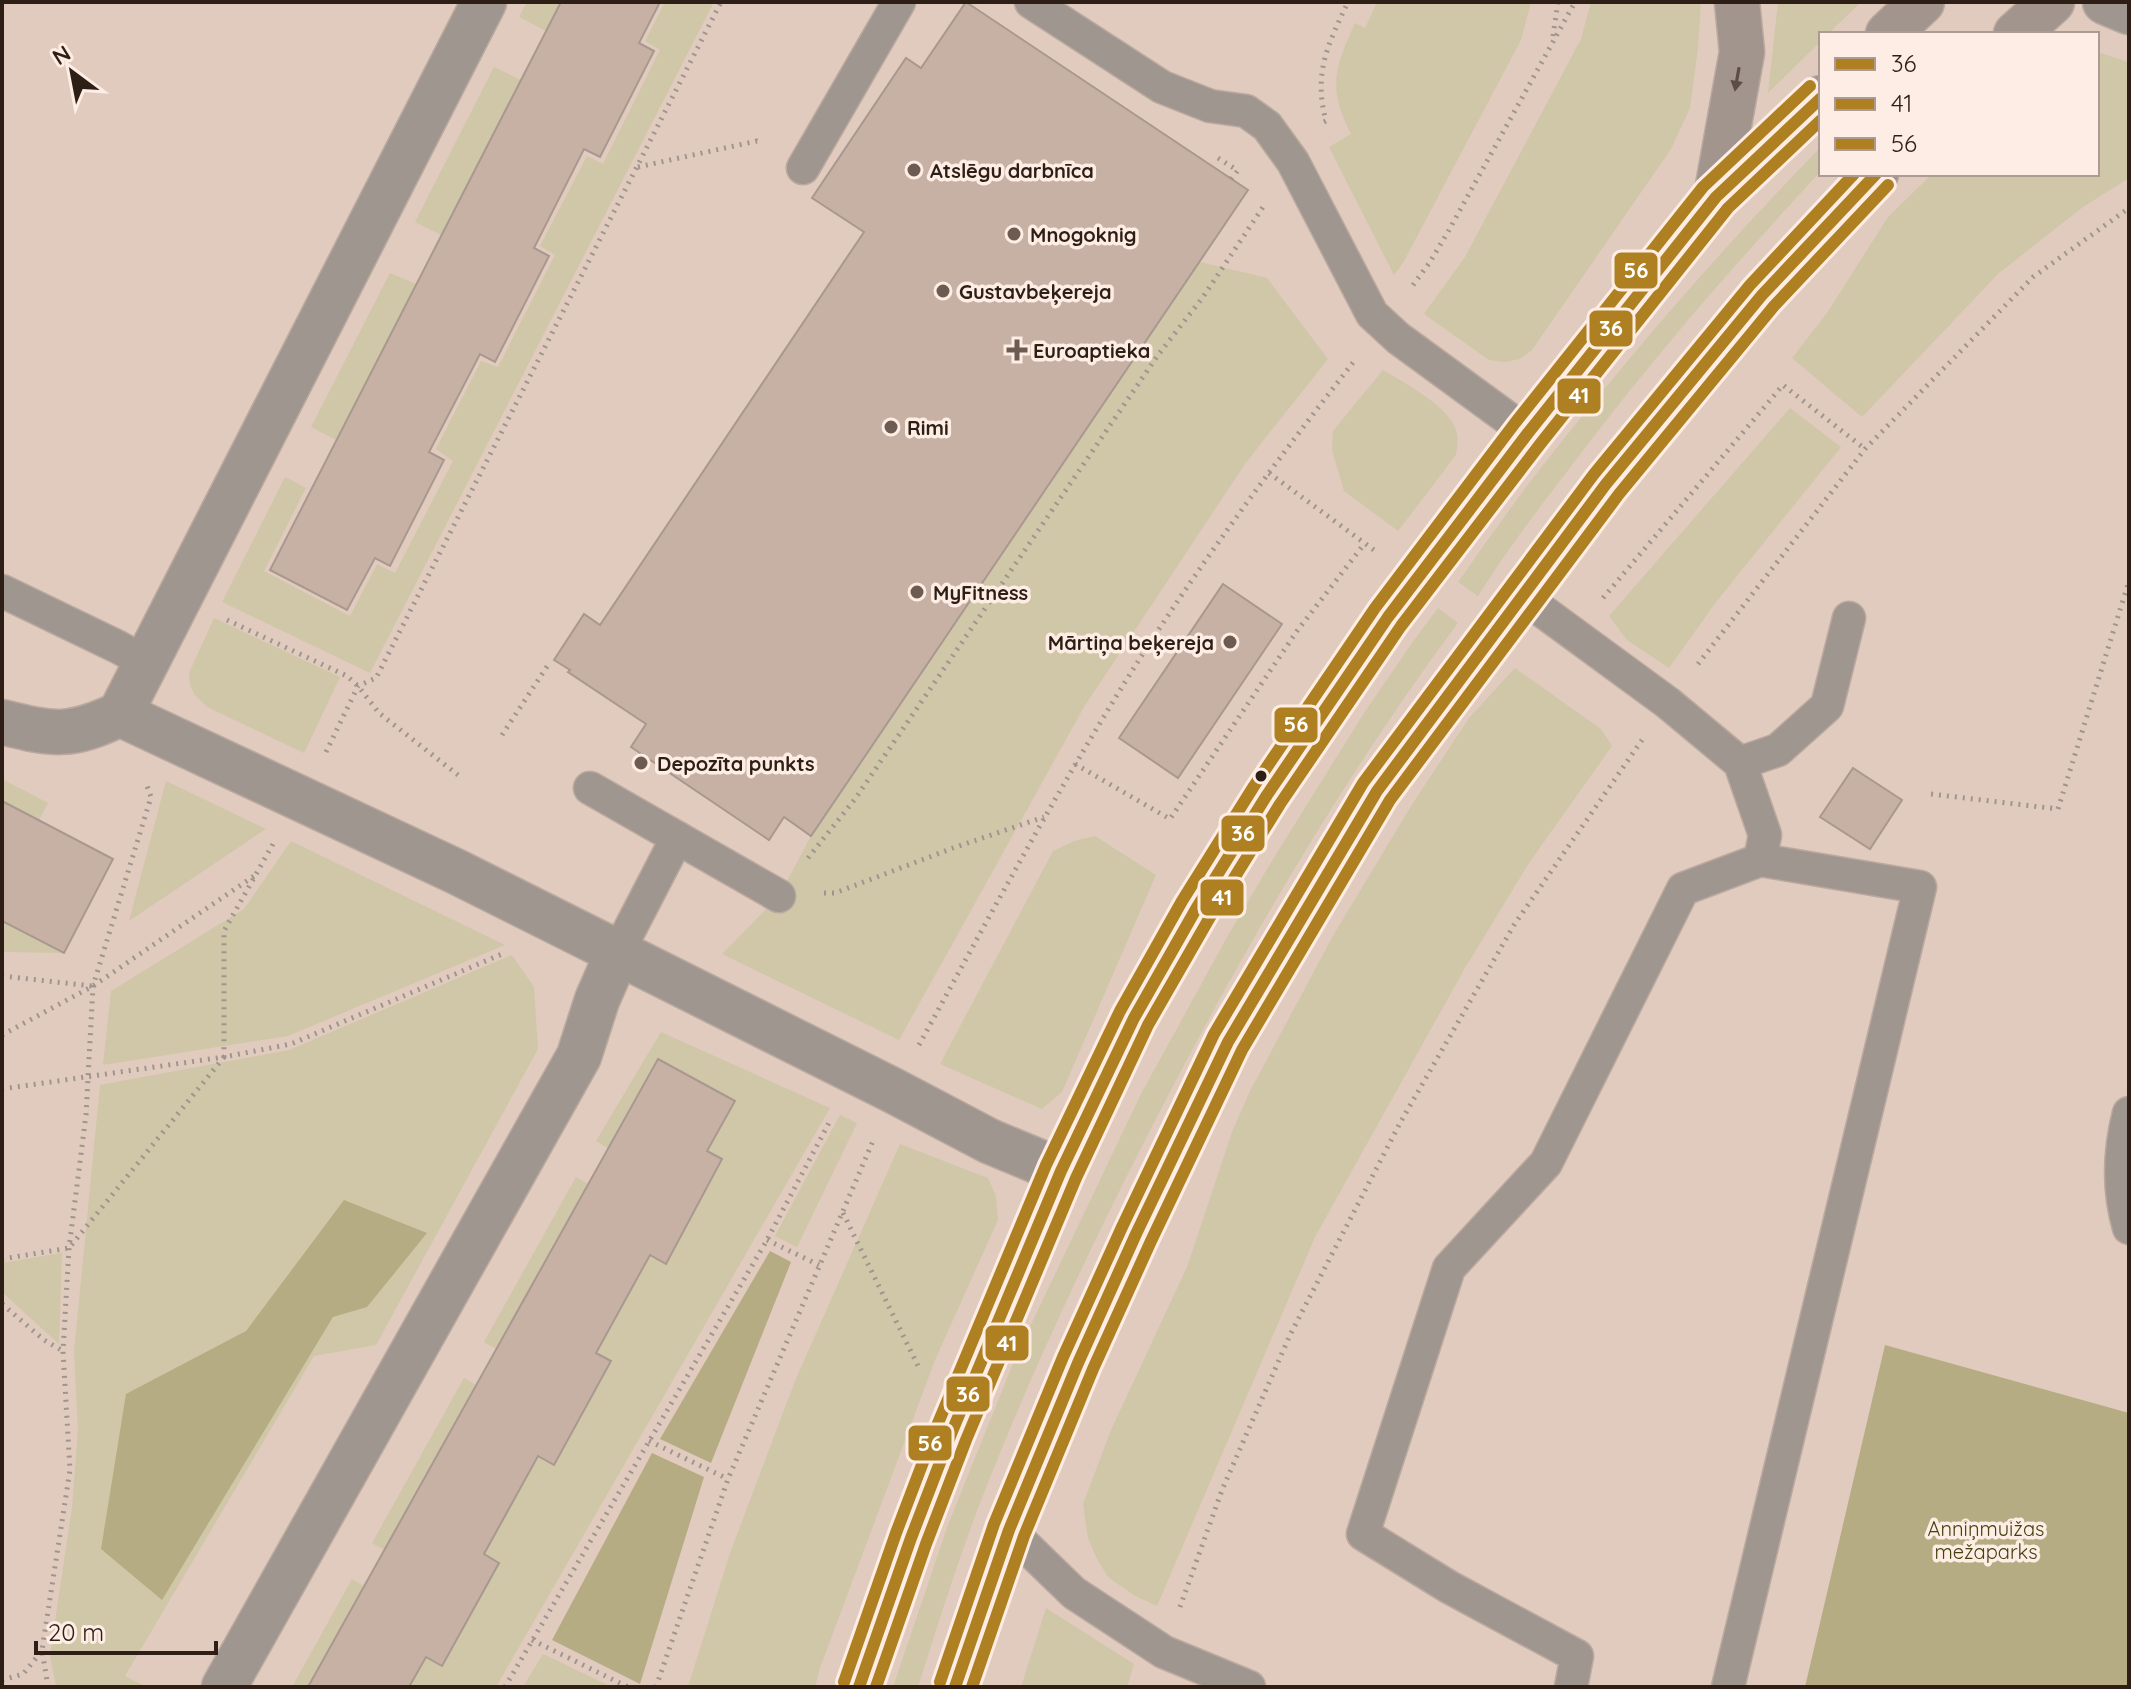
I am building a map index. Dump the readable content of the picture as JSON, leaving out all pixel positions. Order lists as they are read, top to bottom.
{
  "parks": ["Anniņmuižas mežaparks"],
  "places": {
    "other": [
      "Atslēgu darbnīca",
      "Mnogoknig",
      "Gustavbeķereja",
      "Rimi",
      "MyFitness",
      "Mārtiņa beķereja",
      "Depozīta punkts"
    ],
    "health": ["Euroaptieka"]
  },
  "lines": ["transit line 56", "transit line 36", "transit line 41"],
  "legend": ["36", "41", "56"],
  "scale_bar": "20 m",
  "north": "top left"
}
